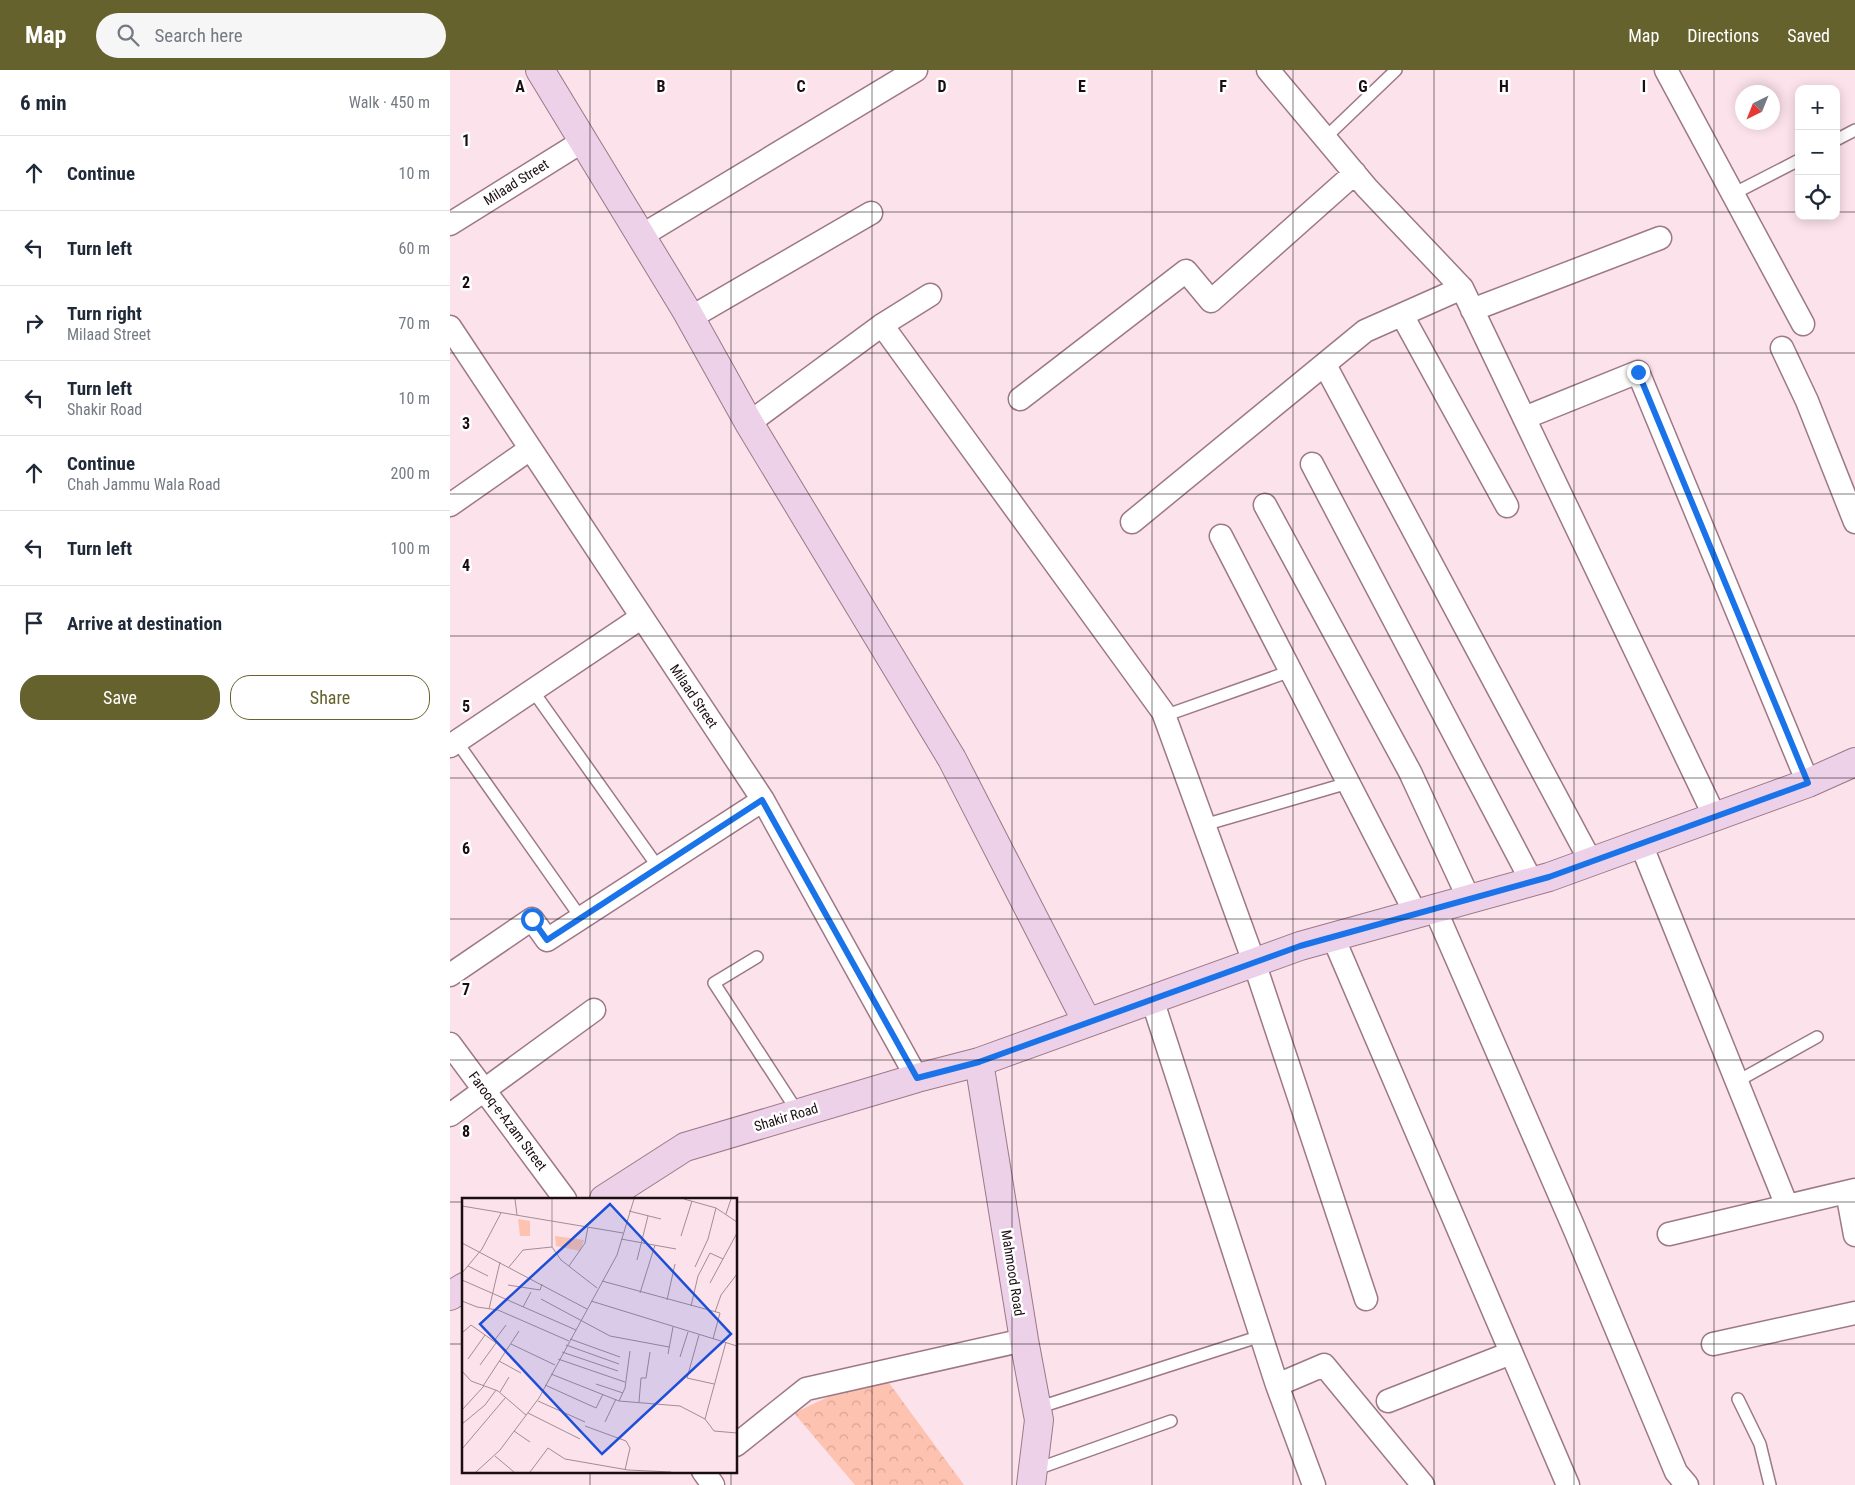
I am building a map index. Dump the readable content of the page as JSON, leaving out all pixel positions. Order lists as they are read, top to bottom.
{
  "streets": {
    "street": [
      "Milaad Street",
      "Shakir Road",
      "Farooq-e-Azam Street",
      "Mahmood Road"
    ]
  },
  "crossings": [
    ["Milaad Street", "Shakir Road"],
    ["Shakir Road", "Mahmood Road"]
  ],
  "north": "bottom left",
  "page": {
    "header": "Map",
    "search": "Search here",
    "nav": ["Map", "Directions", "Saved"],
    "heading": ["6 min", "Walk · 450 m"],
    "map_buttons": ["+", "−"],
    "list": [
      ["Continue", "10 m"],
      ["Turn left", "60 m"],
      ["Turn right", "Milaad Street", "70 m"],
      ["Turn left", "Shakir Road", "10 m"],
      ["Continue", "Chah Jammu Wala Road", "200 m"],
      ["Turn left", "100 m"],
      "Arrive at destination"
    ],
    "buttons": ["Save", "Share"]
  },
  "grid": {
    "columns": [
      "A",
      "B",
      "C",
      "D",
      "E",
      "F",
      "G",
      "H",
      "I"
    ],
    "rows": [
      "1",
      "2",
      "3",
      "4",
      "5",
      "6",
      "7",
      "8"
    ]
  }
}
